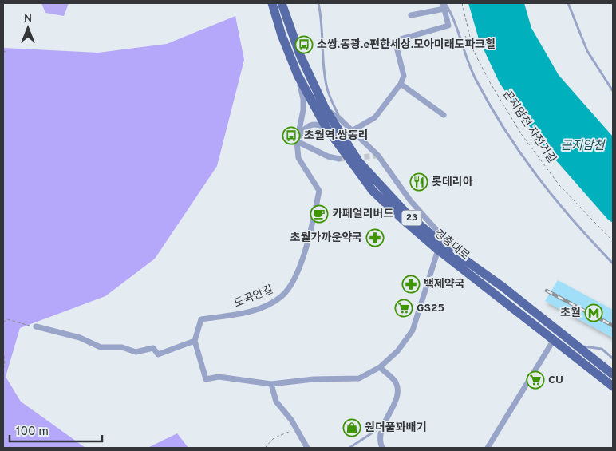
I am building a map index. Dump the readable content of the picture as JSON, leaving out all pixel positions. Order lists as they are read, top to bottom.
{
  "streets": {
    "main road": ["23", "경충대로"],
    "street": ["도곡안길"],
    "path": ["곤지암천 자전거길"]
  },
  "crossings": [
    ["경충대로", "도곡안길"]
  ],
  "water": ["곤지암천"],
  "places": {
    "bus stop": ["소쌍.동광.e편한세상.모아미래도파크힐", "초월역.쌍동리"],
    "restaurant": ["롯데리아"],
    "cafe": ["카페얼리버드"],
    "pharmacy": ["초월가까운약국", "백제약국"],
    "supermarket": ["GS25", "CU"],
    "metro station": ["초월"],
    "shop": ["원더풀꽈배기"]
  },
  "scale_bar": "100 m",
  "north": "top"
}
